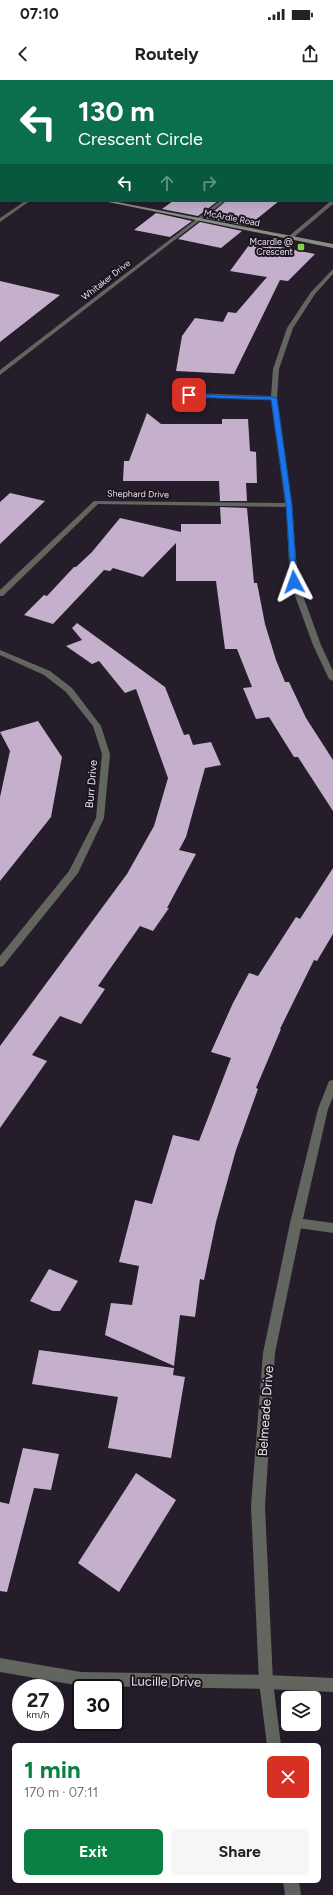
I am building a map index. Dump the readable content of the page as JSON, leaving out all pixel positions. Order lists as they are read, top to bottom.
{
  "streets": {
    "main road": ["McArdle Road"],
    "street": [
      "Whitaker Drive",
      "Shephard Drive",
      "Burr Drive",
      "Belmeade Drive",
      "Lucille Drive"
    ]
  },
  "crossings": [
    ["McArdle Road", "Whitaker Drive"],
    ["Belmeade Drive", "Lucille Drive"]
  ],
  "places": {
    "transit": ["Mcardle @ Crescent"]
  },
  "page": {
    "status": "07:10",
    "header": "Routely",
    "turn": ["130 m", "Crescent Circle"],
    "speed": "27 km/h",
    "limit": "30",
    "heading": ["1 min", "170 m · 07:11"],
    "buttons": ["Exit", "Share"]
  }
}
